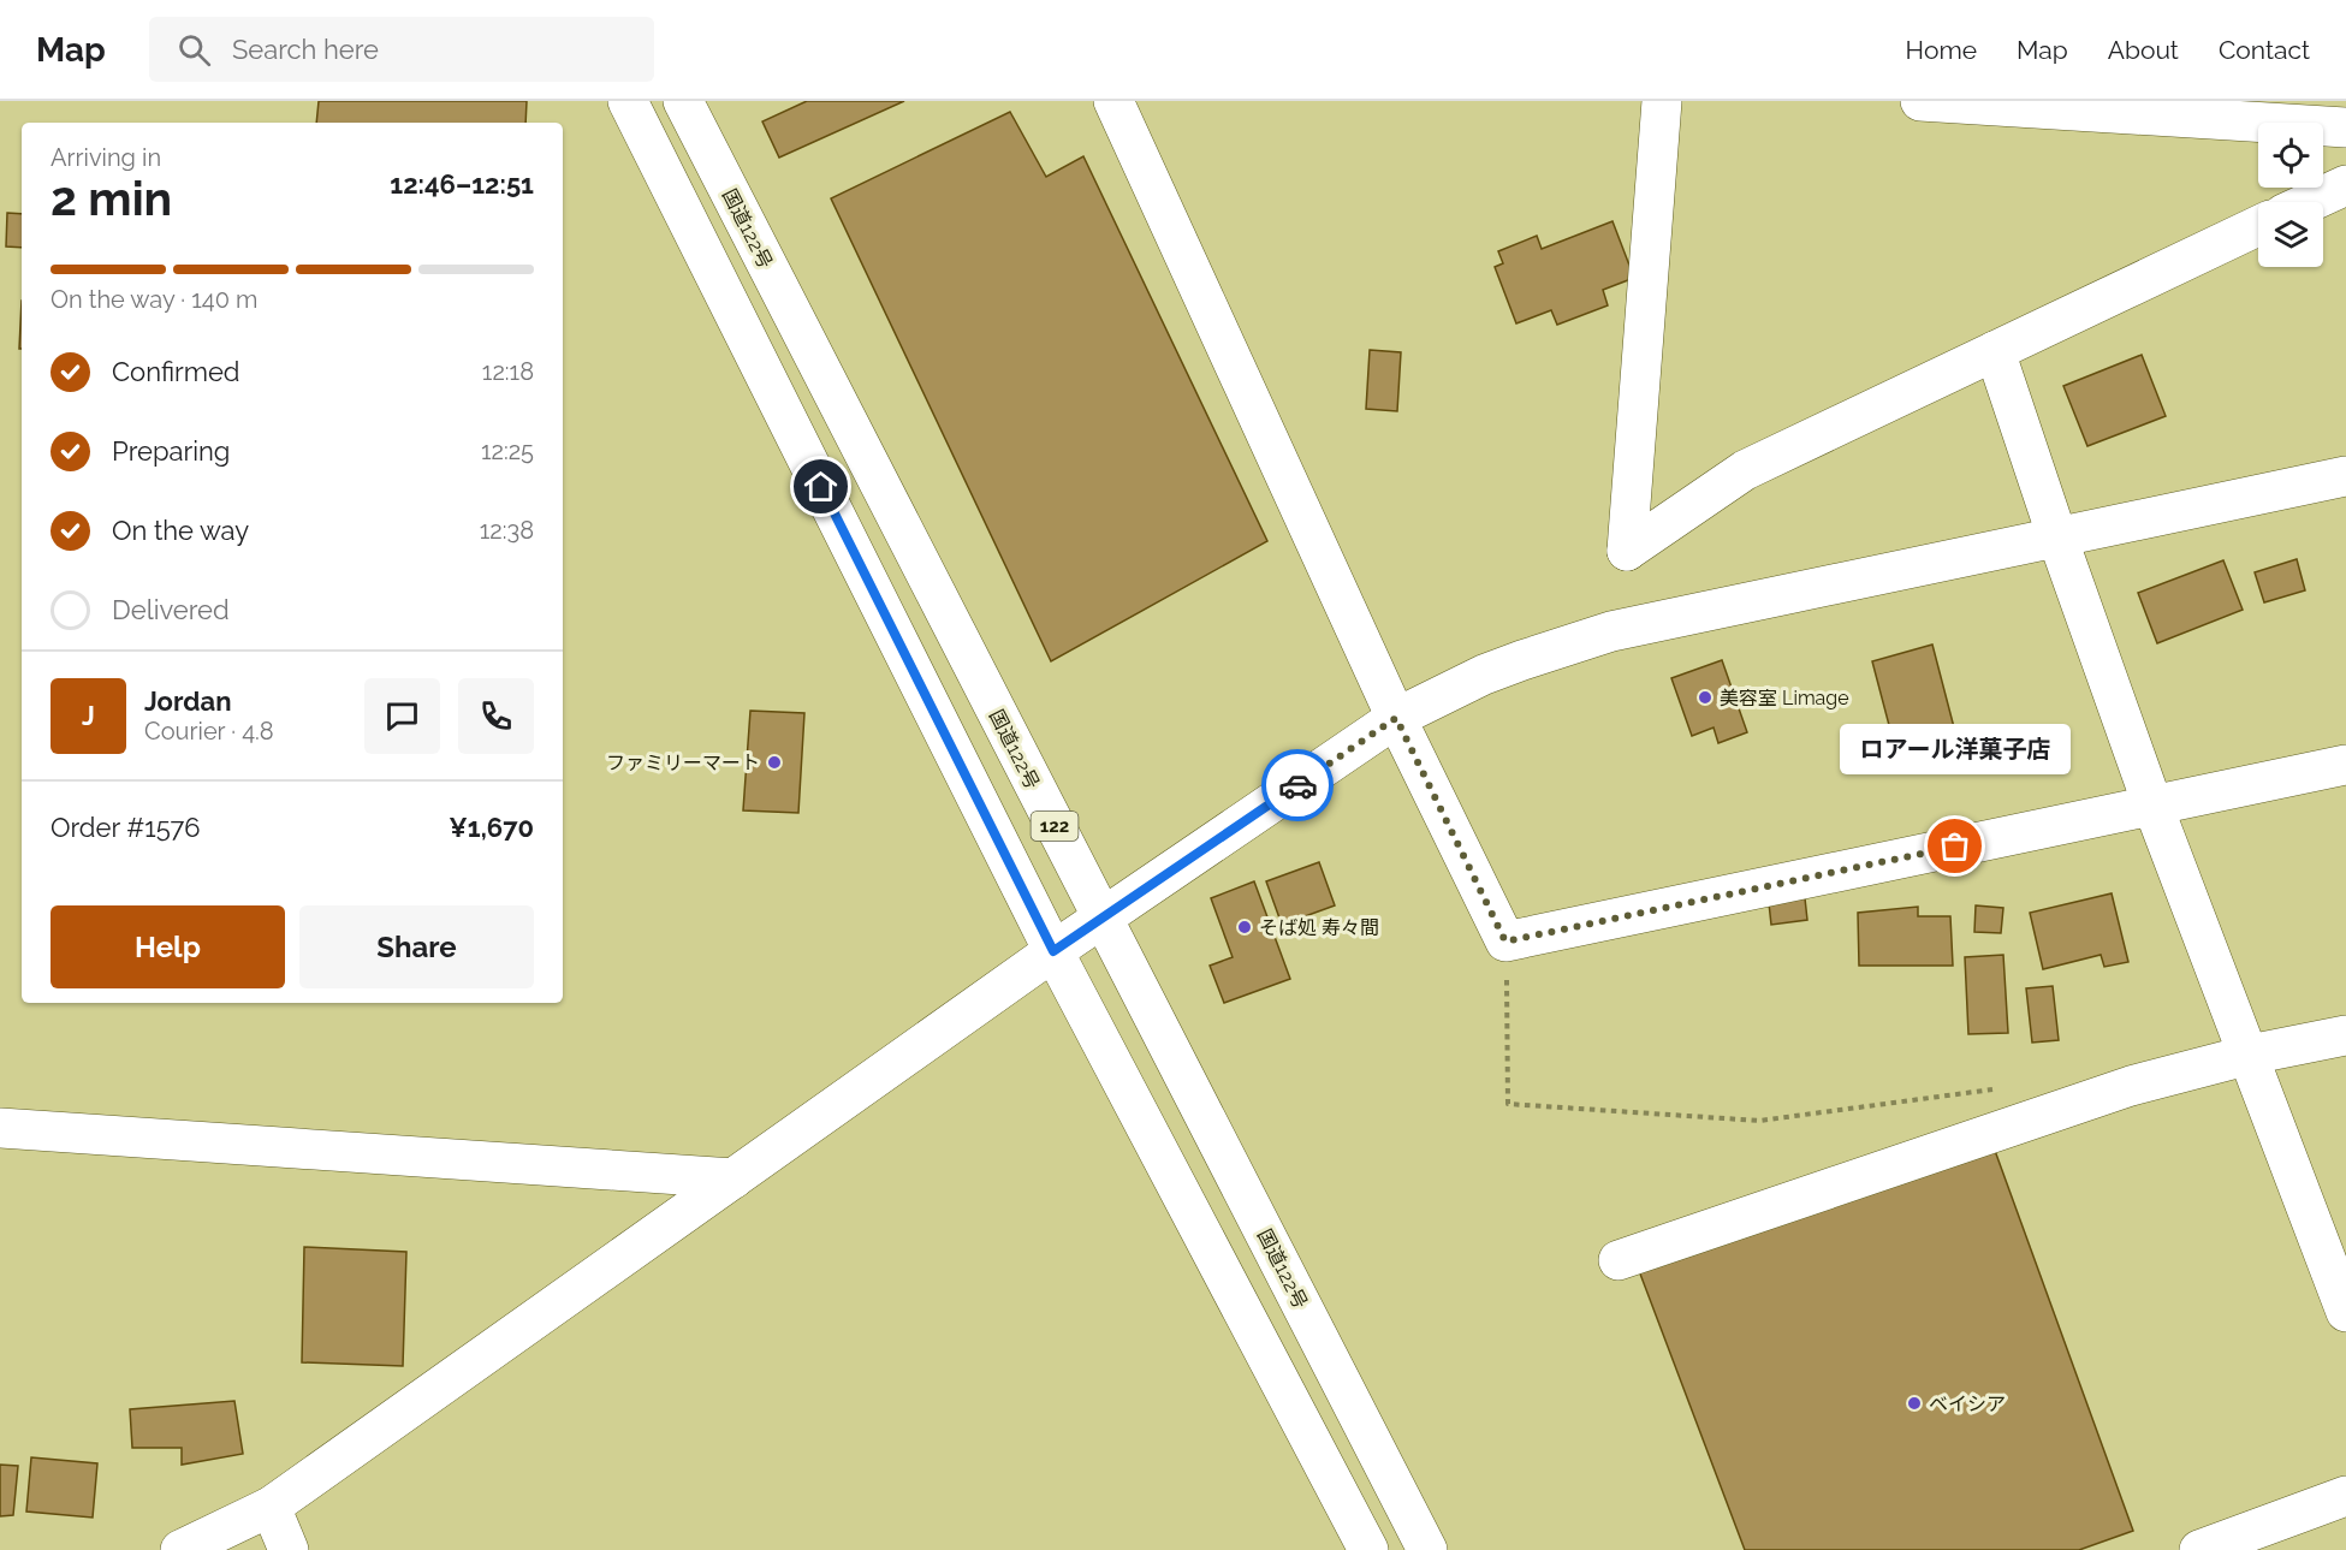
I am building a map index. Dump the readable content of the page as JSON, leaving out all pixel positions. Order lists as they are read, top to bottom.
{
  "streets": {
    "main road": ["国道122号", "122"]
  },
  "places": [
    "美容室 Limage",
    "ファミリーマート",
    "ロアール洋菓子店",
    "そば処 寿々間",
    "ベイシア"
  ],
  "page": {
    "header": "Map",
    "search": "Search here",
    "nav": [
      "Home",
      "Map",
      "About",
      "Contact"
    ],
    "heading": ["2 min", "Arriving in", "12:46–12:51"],
    "panel": [
      "Jordan",
      "Courier · 4.8",
      "Order #1576",
      "¥1,670"
    ],
    "bar": "On the way · 140 m",
    "list": [
      ["Confirmed", "12:18"],
      ["Preparing", "12:25"],
      ["On the way", "12:38"],
      "Delivered"
    ],
    "round": "J",
    "bubble": "ロアール洋菓子店",
    "buttons": ["Help", "Share"]
  }
}
